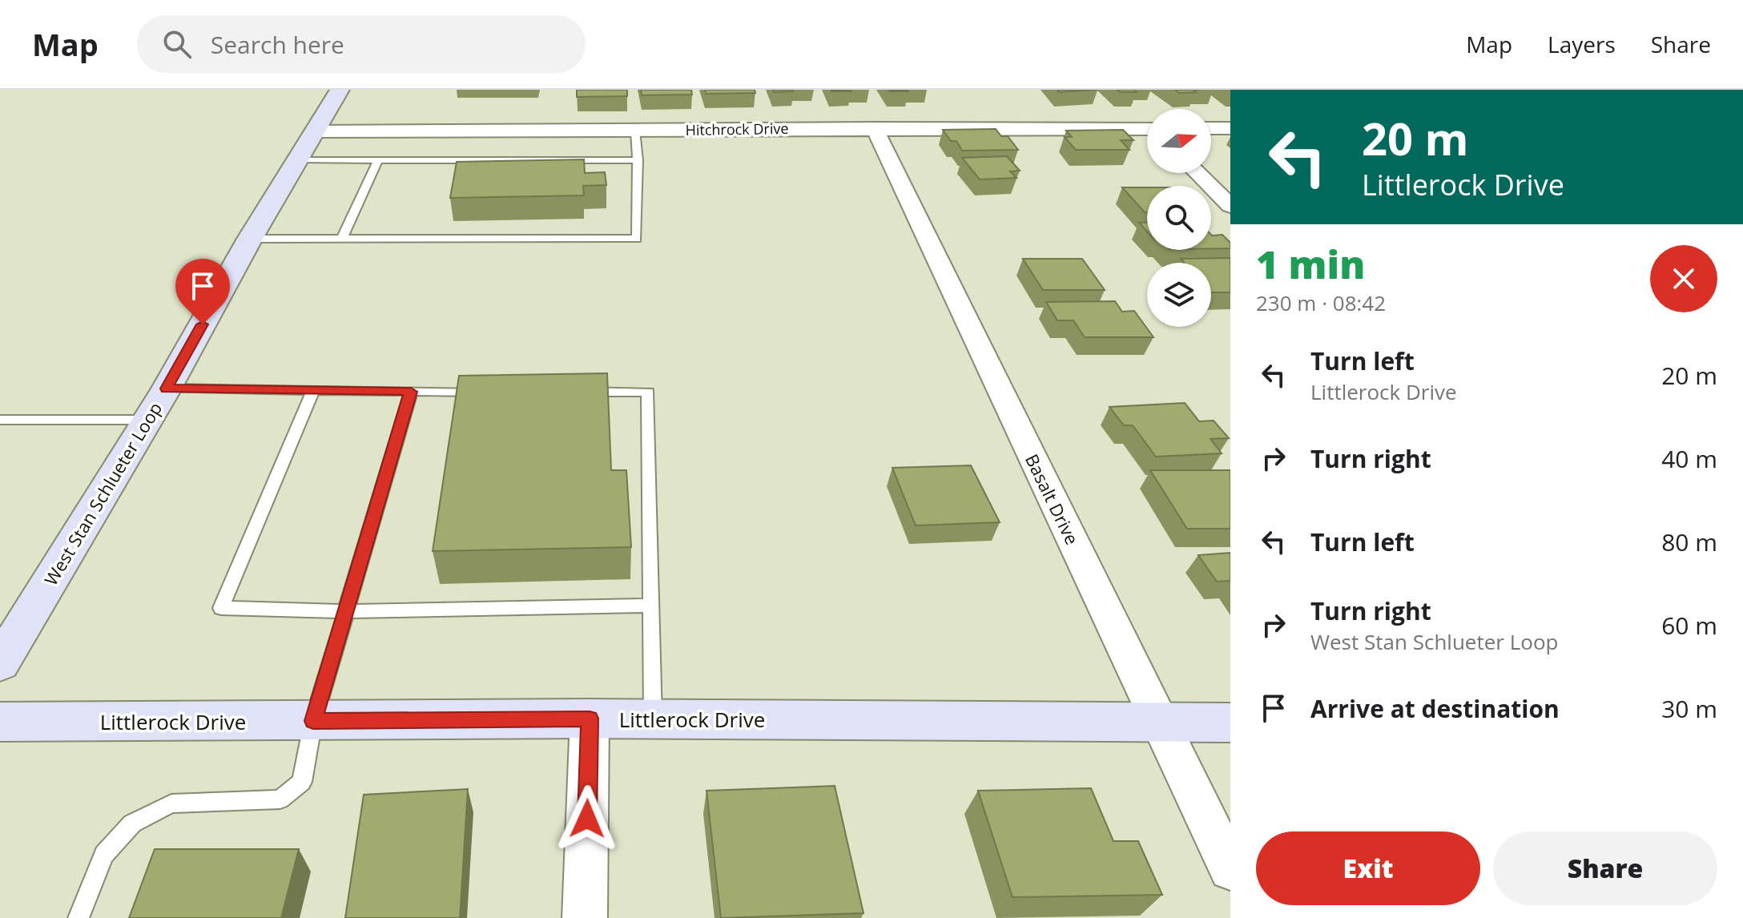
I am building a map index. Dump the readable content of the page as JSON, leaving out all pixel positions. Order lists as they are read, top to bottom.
{
  "streets": {
    "main road": ["West Stan Schlueter Loop", "Littlerock Drive"],
    "street": ["Hitchrock Drive", "Basalt Drive"]
  },
  "crossings": [
    ["Hitchrock Drive", "West Stan Schlueter Loop"],
    ["Hitchrock Drive", "Basalt Drive"],
    ["Basalt Drive", "Littlerock Drive"]
  ],
  "north": "right",
  "page": {
    "header": "Map",
    "search": "Search here",
    "nav": ["Map", "Layers", "Share"],
    "turn": ["20 m", "Littlerock Drive"],
    "heading": ["1 min", "230 m · 08:42"],
    "list": [
      {
        "name": "Turn left",
        "note": "Littlerock Drive",
        "value": "20 m"
      },
      {
        "name": "Turn right",
        "value": "40 m"
      },
      {
        "name": "Turn left",
        "value": "80 m"
      },
      {
        "name": "Turn right",
        "note": "West Stan Schlueter Loop",
        "value": "60 m"
      },
      {
        "name": "Arrive at destination",
        "value": "30 m"
      }
    ],
    "buttons": ["Exit", "Share"]
  }
}
